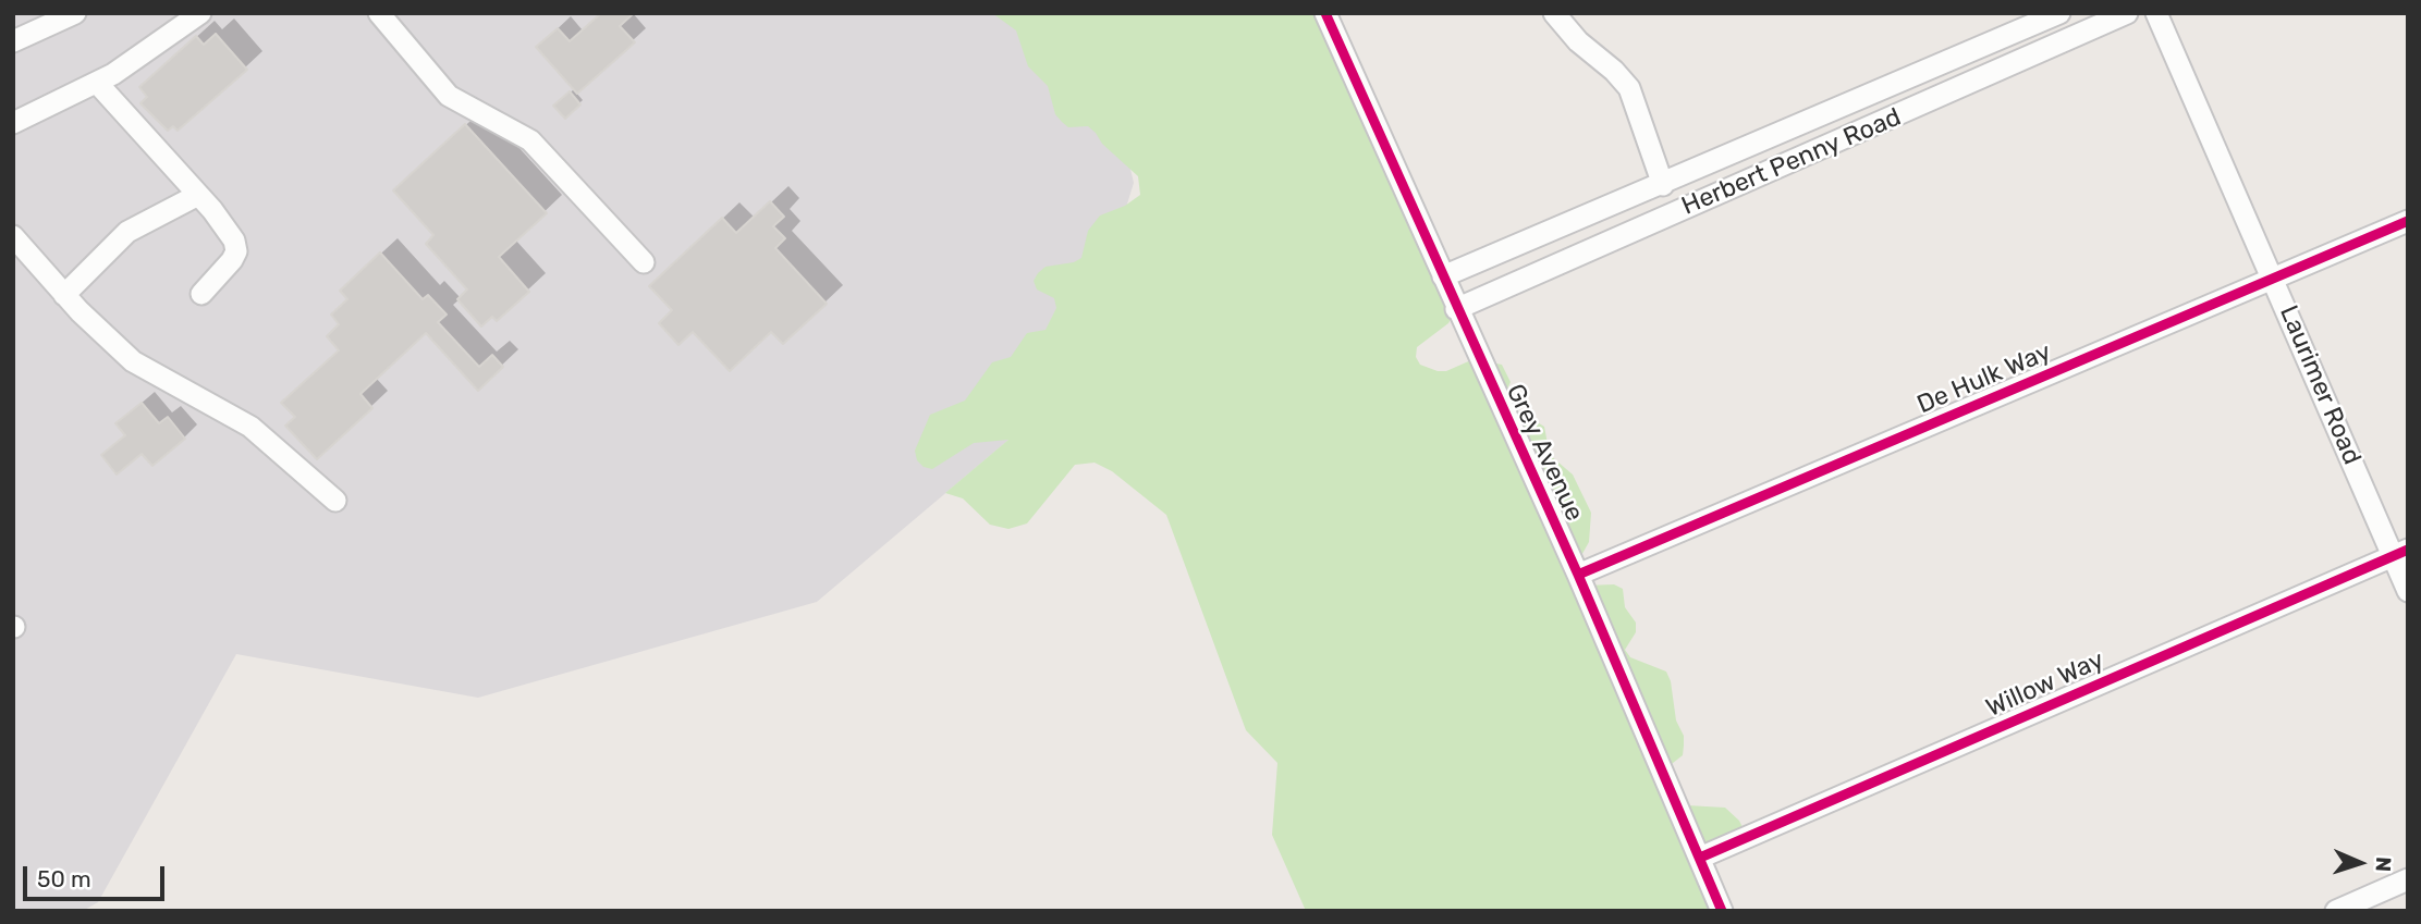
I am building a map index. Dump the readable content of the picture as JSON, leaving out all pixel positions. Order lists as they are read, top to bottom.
{
  "streets": {
    "street": [
      "Herbert Penny Road",
      "De Hulk Way",
      "Laurimer Road",
      "Grey Avenue",
      "Willow Way"
    ]
  },
  "crossings": [
    ["Herbert Penny Road", "Grey Avenue"],
    ["De Hulk Way", "Laurimer Road"],
    ["De Hulk Way", "Grey Avenue"],
    ["Laurimer Road", "Willow Way"],
    ["Grey Avenue", "Willow Way"]
  ],
  "scale_bar": "50 m",
  "north": "right"
}
